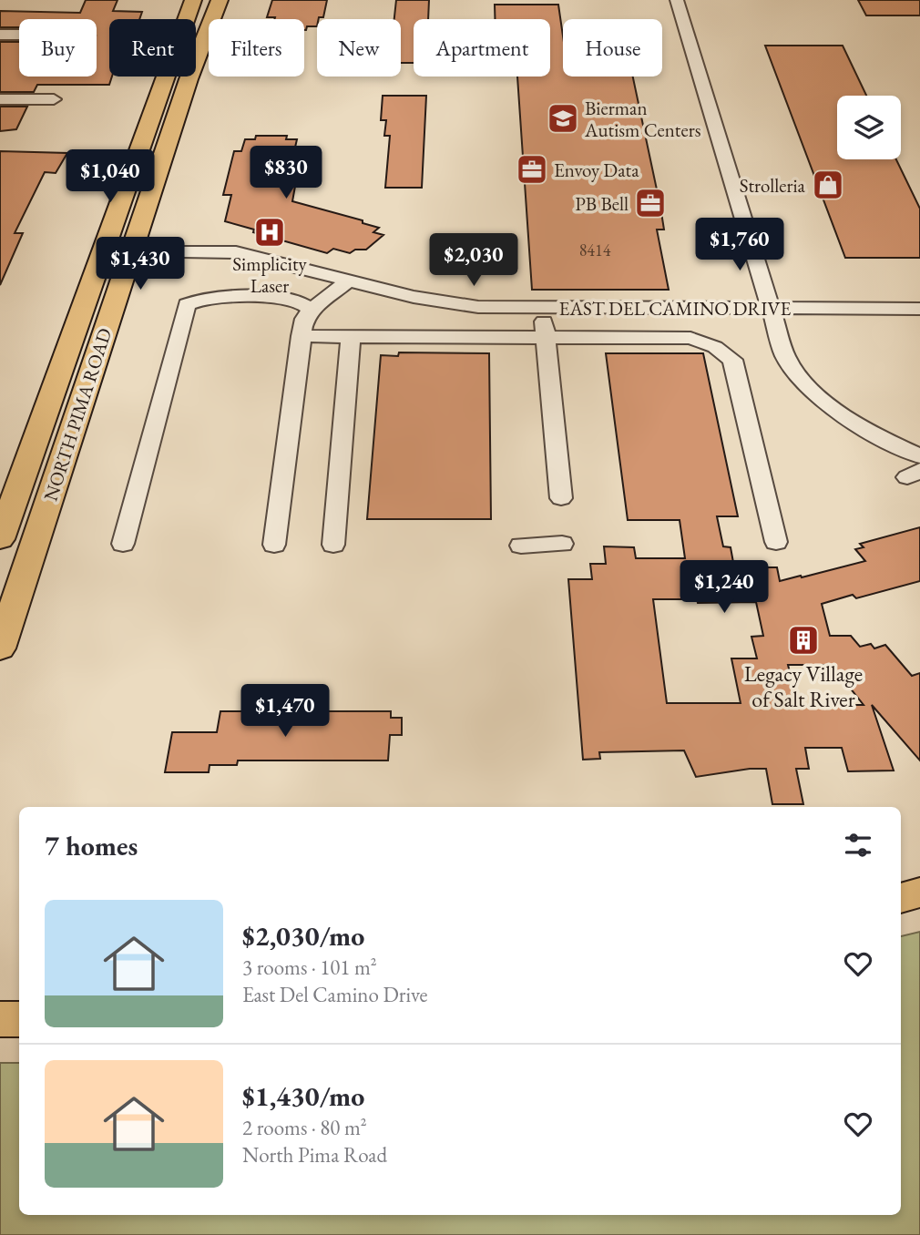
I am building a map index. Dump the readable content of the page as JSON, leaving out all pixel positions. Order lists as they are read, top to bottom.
{
  "streets": {
    "main road": ["NORTH PIMA ROAD"],
    "street": ["EAST DEL CAMINO DRIVE"]
  },
  "crossings": [
    ["EAST DEL CAMINO DRIVE", "NORTH PIMA ROAD"]
  ],
  "places": {
    "school or university": ["Bierman Autism Centers"],
    "office": ["Envoy Data", "PB Bell"],
    "shop": ["Strolleria"],
    "hospital": ["Simplicity Laser"],
    "building": ["Legacy Village of Salt River"]
  },
  "house_numbers": ["8414"],
  "page": {
    "chip": [
      "Buy",
      "Rent",
      "Filters",
      "New",
      "Apartment",
      "House"
    ],
    "price": [
      "$830",
      "$1,040",
      "$1,760",
      "$2,030",
      "$1,430",
      "$1,240",
      "$1,470"
    ],
    "heading": "7 homes",
    "list": [
      {
        "name": "$2,030/mo",
        "note": "3 rooms · 101 m² · East Del Camino Drive"
      },
      {
        "name": "$1,430/mo",
        "note": "2 rooms · 80 m² · North Pima Road"
      }
    ]
  }
}
